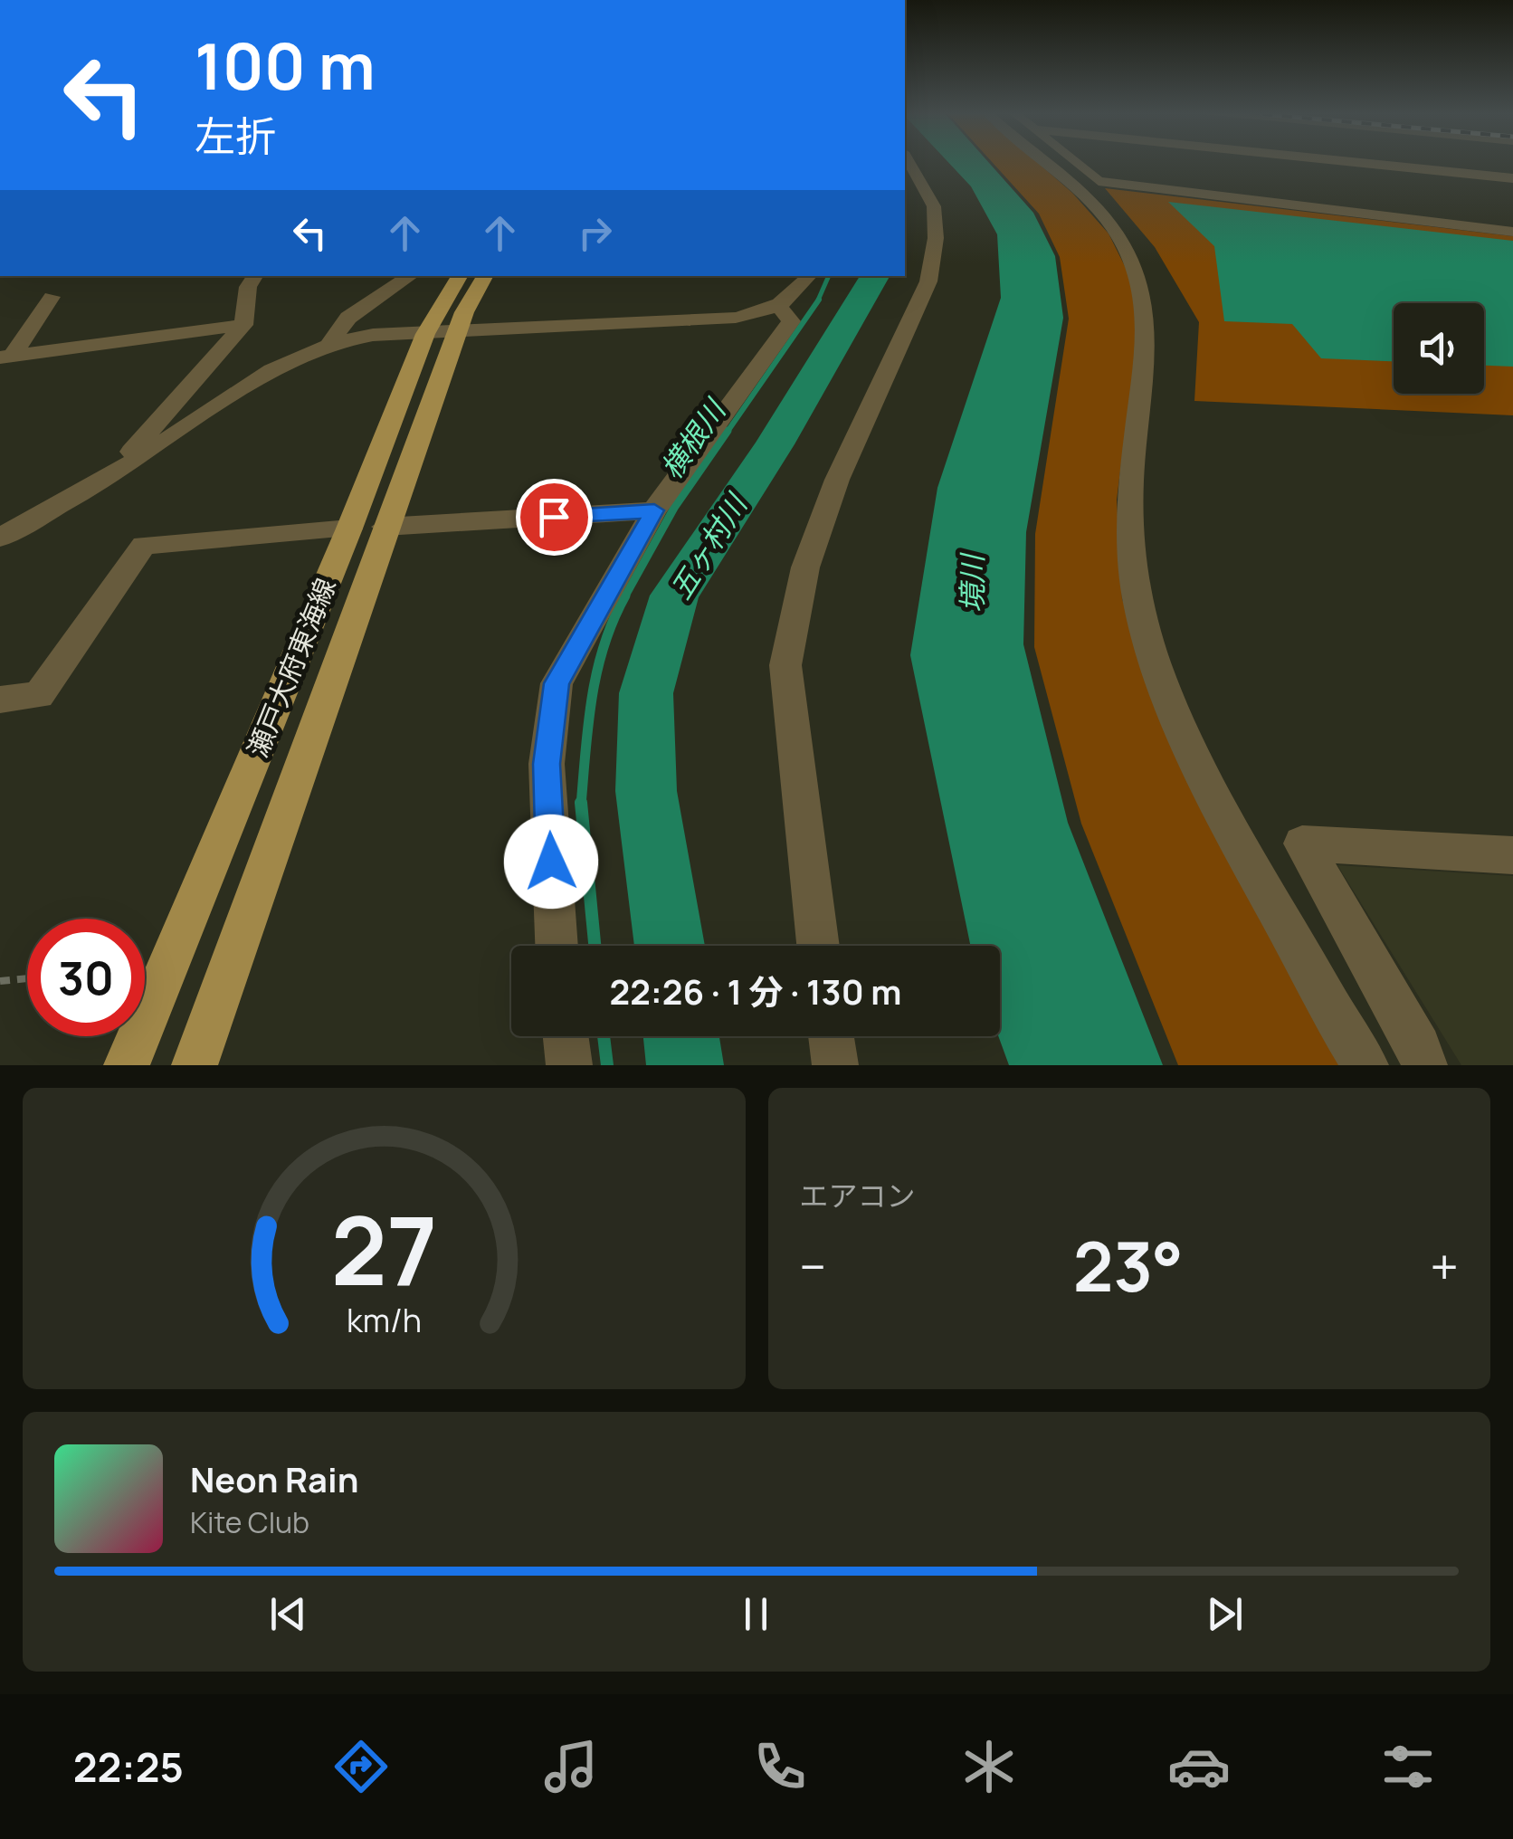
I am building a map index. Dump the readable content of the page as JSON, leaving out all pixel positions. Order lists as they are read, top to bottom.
{
  "streets": {
    "main road": ["瀬戸大府東海線"]
  },
  "water": ["横根川", "五ヶ村川", "境川"],
  "page": {
    "turn": ["100 m", "左折"],
    "limit": "30",
    "trip": "22:26 · 1 分 · 130 m",
    "tile": "エアコン",
    "heat": ["−", "23°", "+"],
    "song": ["Neon Rain", "Kite Club"],
    "tabs": "22:25",
    "gauge": ["27", "km/h"]
  }
}
